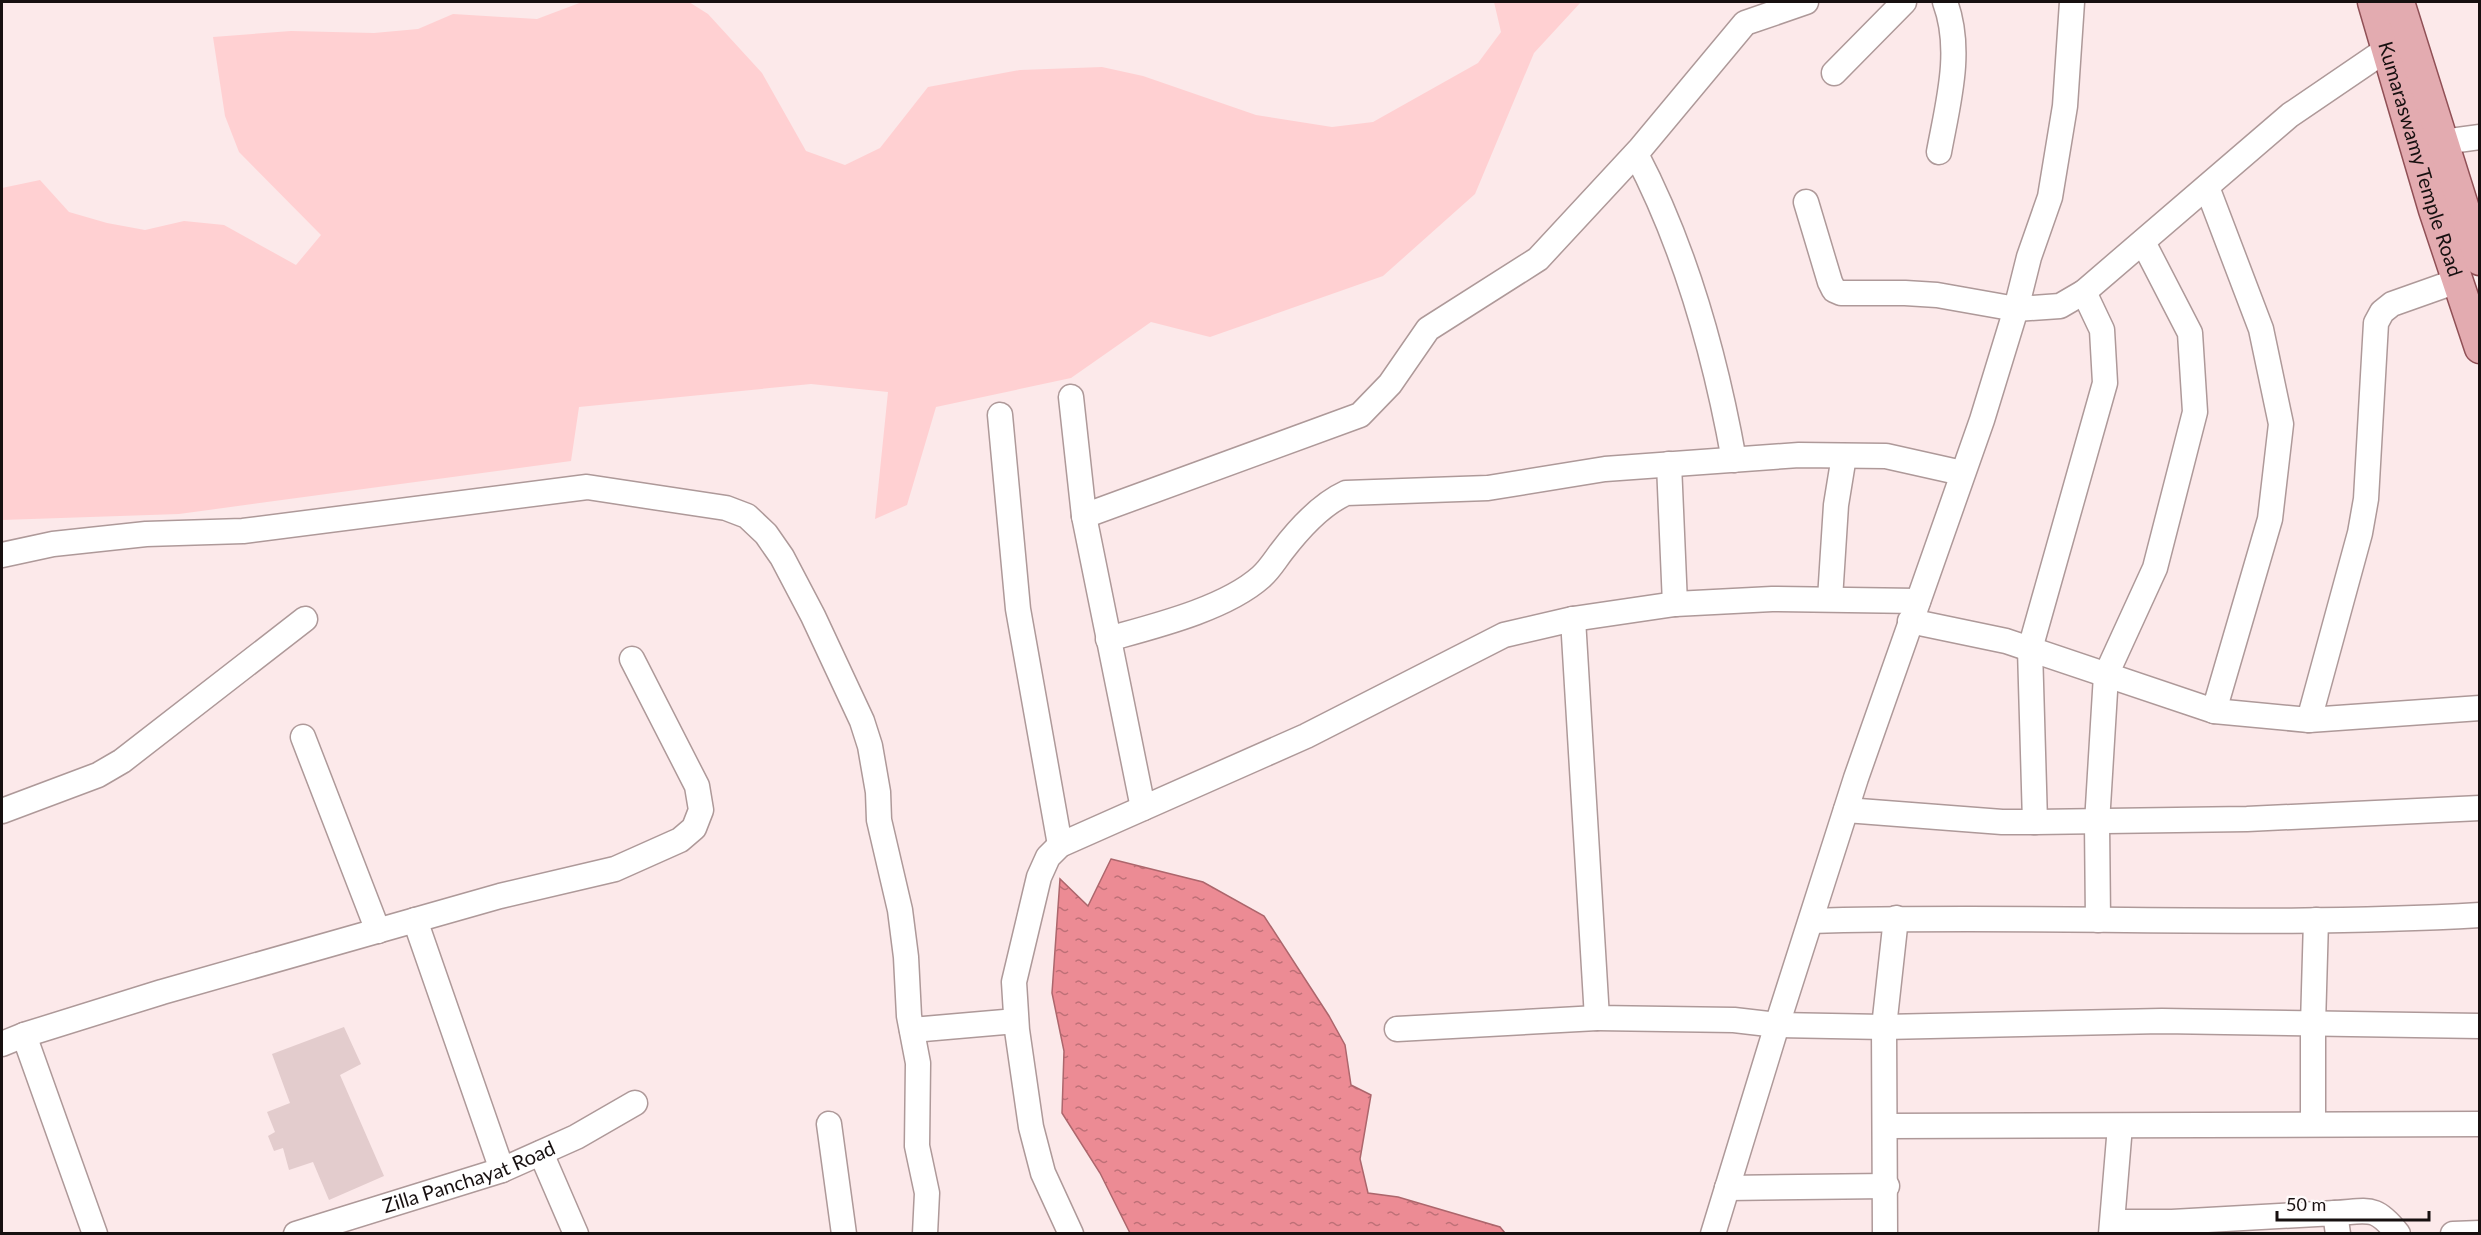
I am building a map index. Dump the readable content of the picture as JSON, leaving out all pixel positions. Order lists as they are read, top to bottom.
{
  "streets": {
    "main road": ["Kumaraswamy Temple Road"],
    "street": ["Zilla Panchayat Road"]
  },
  "scale_bar": "50 m"
}
